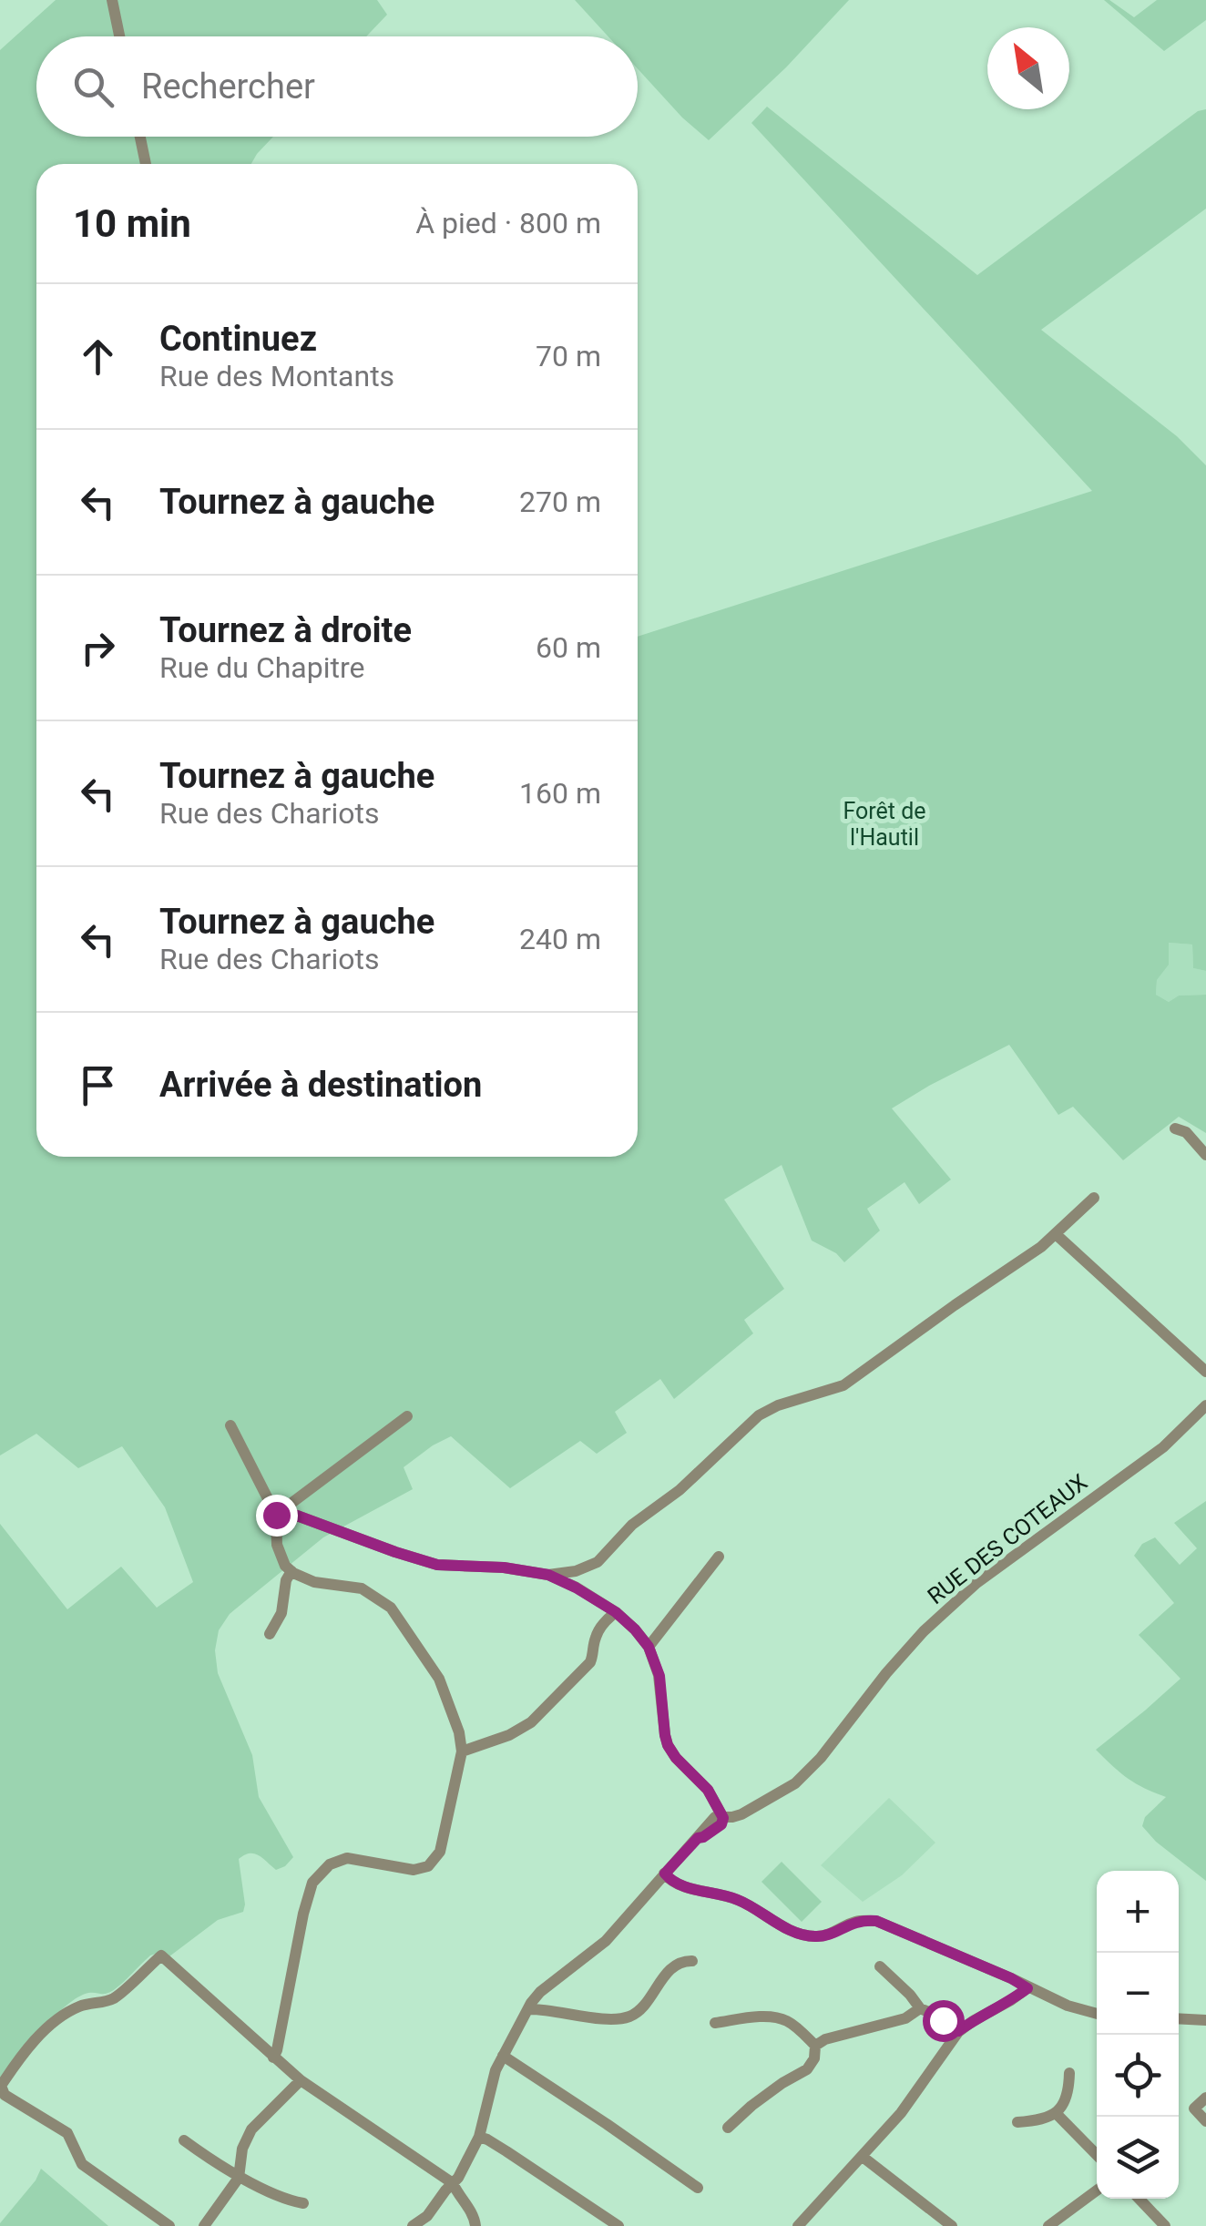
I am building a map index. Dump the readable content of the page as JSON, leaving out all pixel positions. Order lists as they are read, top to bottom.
{
  "streets": {
    "street": ["RUE DES COTEAUX"]
  },
  "parks": ["Forêt de l'Hautil"],
  "north": "top left",
  "page": {
    "search": "Rechercher",
    "heading": ["10 min", "À pied · 800 m"],
    "list": [
      ["Continuez", "Rue des Montants", "70 m"],
      ["Tournez à gauche", "270 m"],
      ["Tournez à droite", "Rue du Chapitre", "60 m"],
      ["Tournez à gauche", "Rue des Chariots", "160 m"],
      ["Tournez à gauche", "Rue des Chariots", "240 m"],
      "Arrivée à destination"
    ],
    "map_buttons": ["+", "−"]
  }
}
